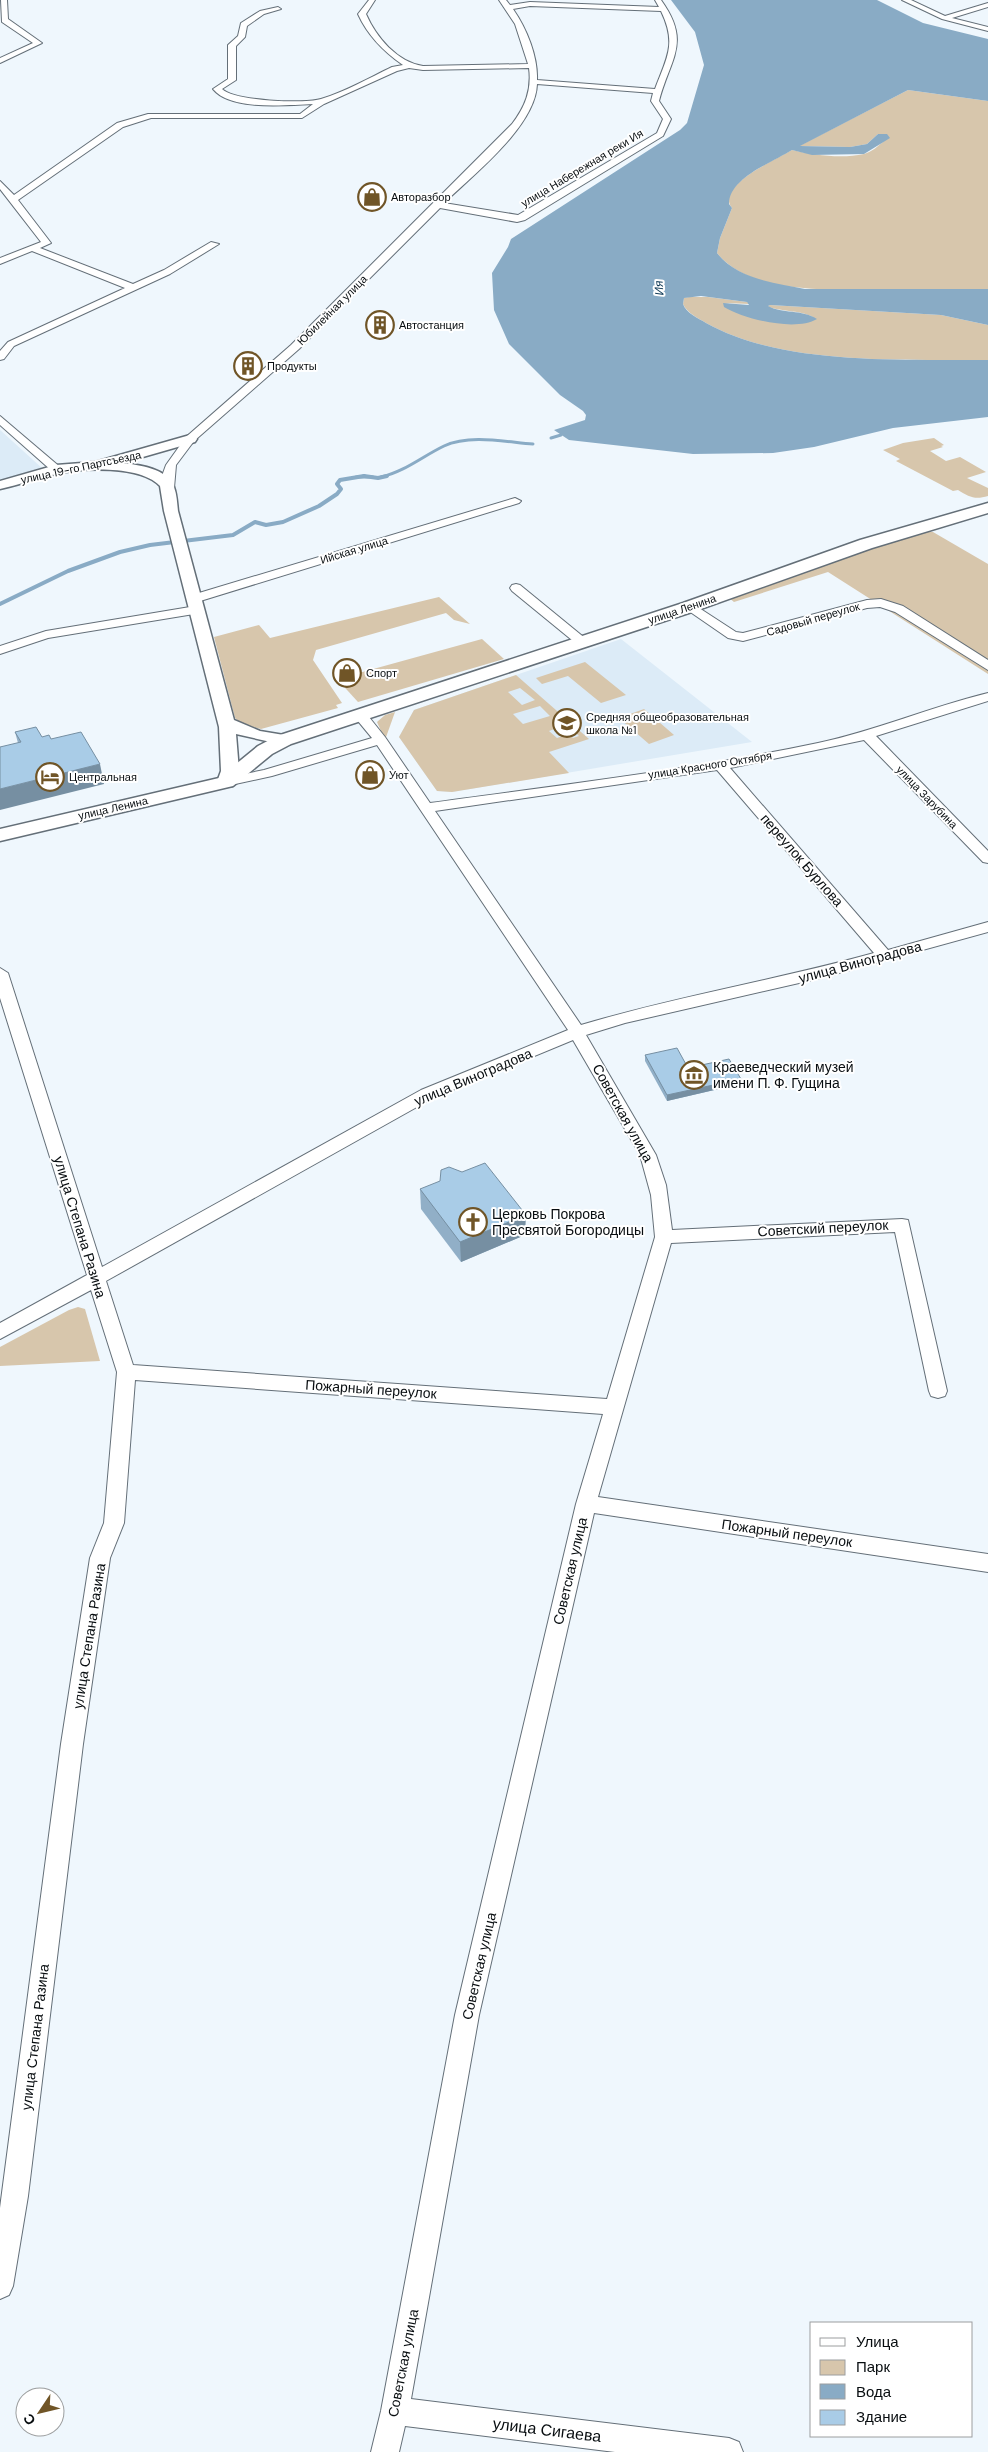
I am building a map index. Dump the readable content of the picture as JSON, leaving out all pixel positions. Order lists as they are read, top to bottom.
{
  "streets": {
    "main road": ["улица Ленина"],
    "street": [
      "улица Набережная реки Ия",
      "Юбилейная улица",
      "улица 19-го Партсъезда",
      "Ийская улица",
      "Садовый переулок",
      "улица Красного Октября",
      "улица Зарубина",
      "переулок Бурлова",
      "улица Виноградова",
      "Советская улица",
      "улица Степана Разина",
      "Советский переулок",
      "Пожарный переулок",
      "улица Сигаева"
    ]
  },
  "crossings": [
    ["улица Набережная реки Ия", "Юбилейная улица"],
    ["Юбилейная улица", "улица 19-го Партсъезда"],
    ["Юбилейная улица", "Ийская улица"],
    ["Юбилейная улица", "улица Ленина"],
    ["улица Ленина", "Садовый переулок"],
    ["улица Ленина", "Советская улица"],
    ["улица Красного Октября", "улица Зарубина"],
    ["улица Красного Октября", "переулок Бурлова"],
    ["улица Красного Октября", "Советская улица"],
    ["переулок Бурлова", "улица Виноградова"],
    ["улица Виноградова", "Советская улица"],
    ["улица Виноградова", "улица Степана Разина"],
    ["Советская улица", "Советский переулок"],
    ["Советская улица", "Пожарный переулок"],
    ["Советская улица", "улица Сигаева"],
    ["улица Степана Разина", "Пожарный переулок"]
  ],
  "water": ["Ия"],
  "places": {
    "shop": ["Авторазбор", "Спорт", "Уют"],
    "building": ["Автостанция", "Продукты"],
    "school or university": ["Средняя общеобразовательная школа №1"],
    "hotel": ["Центральная"],
    "museum": ["Краеведческий музей имени П. Ф. Гущина"],
    "church": ["Церковь Покрова Пресвятой Богородицы"]
  },
  "legend": [
    "Улица",
    "Парк",
    "Вода",
    "Здание"
  ],
  "north": "bottom left"
}
